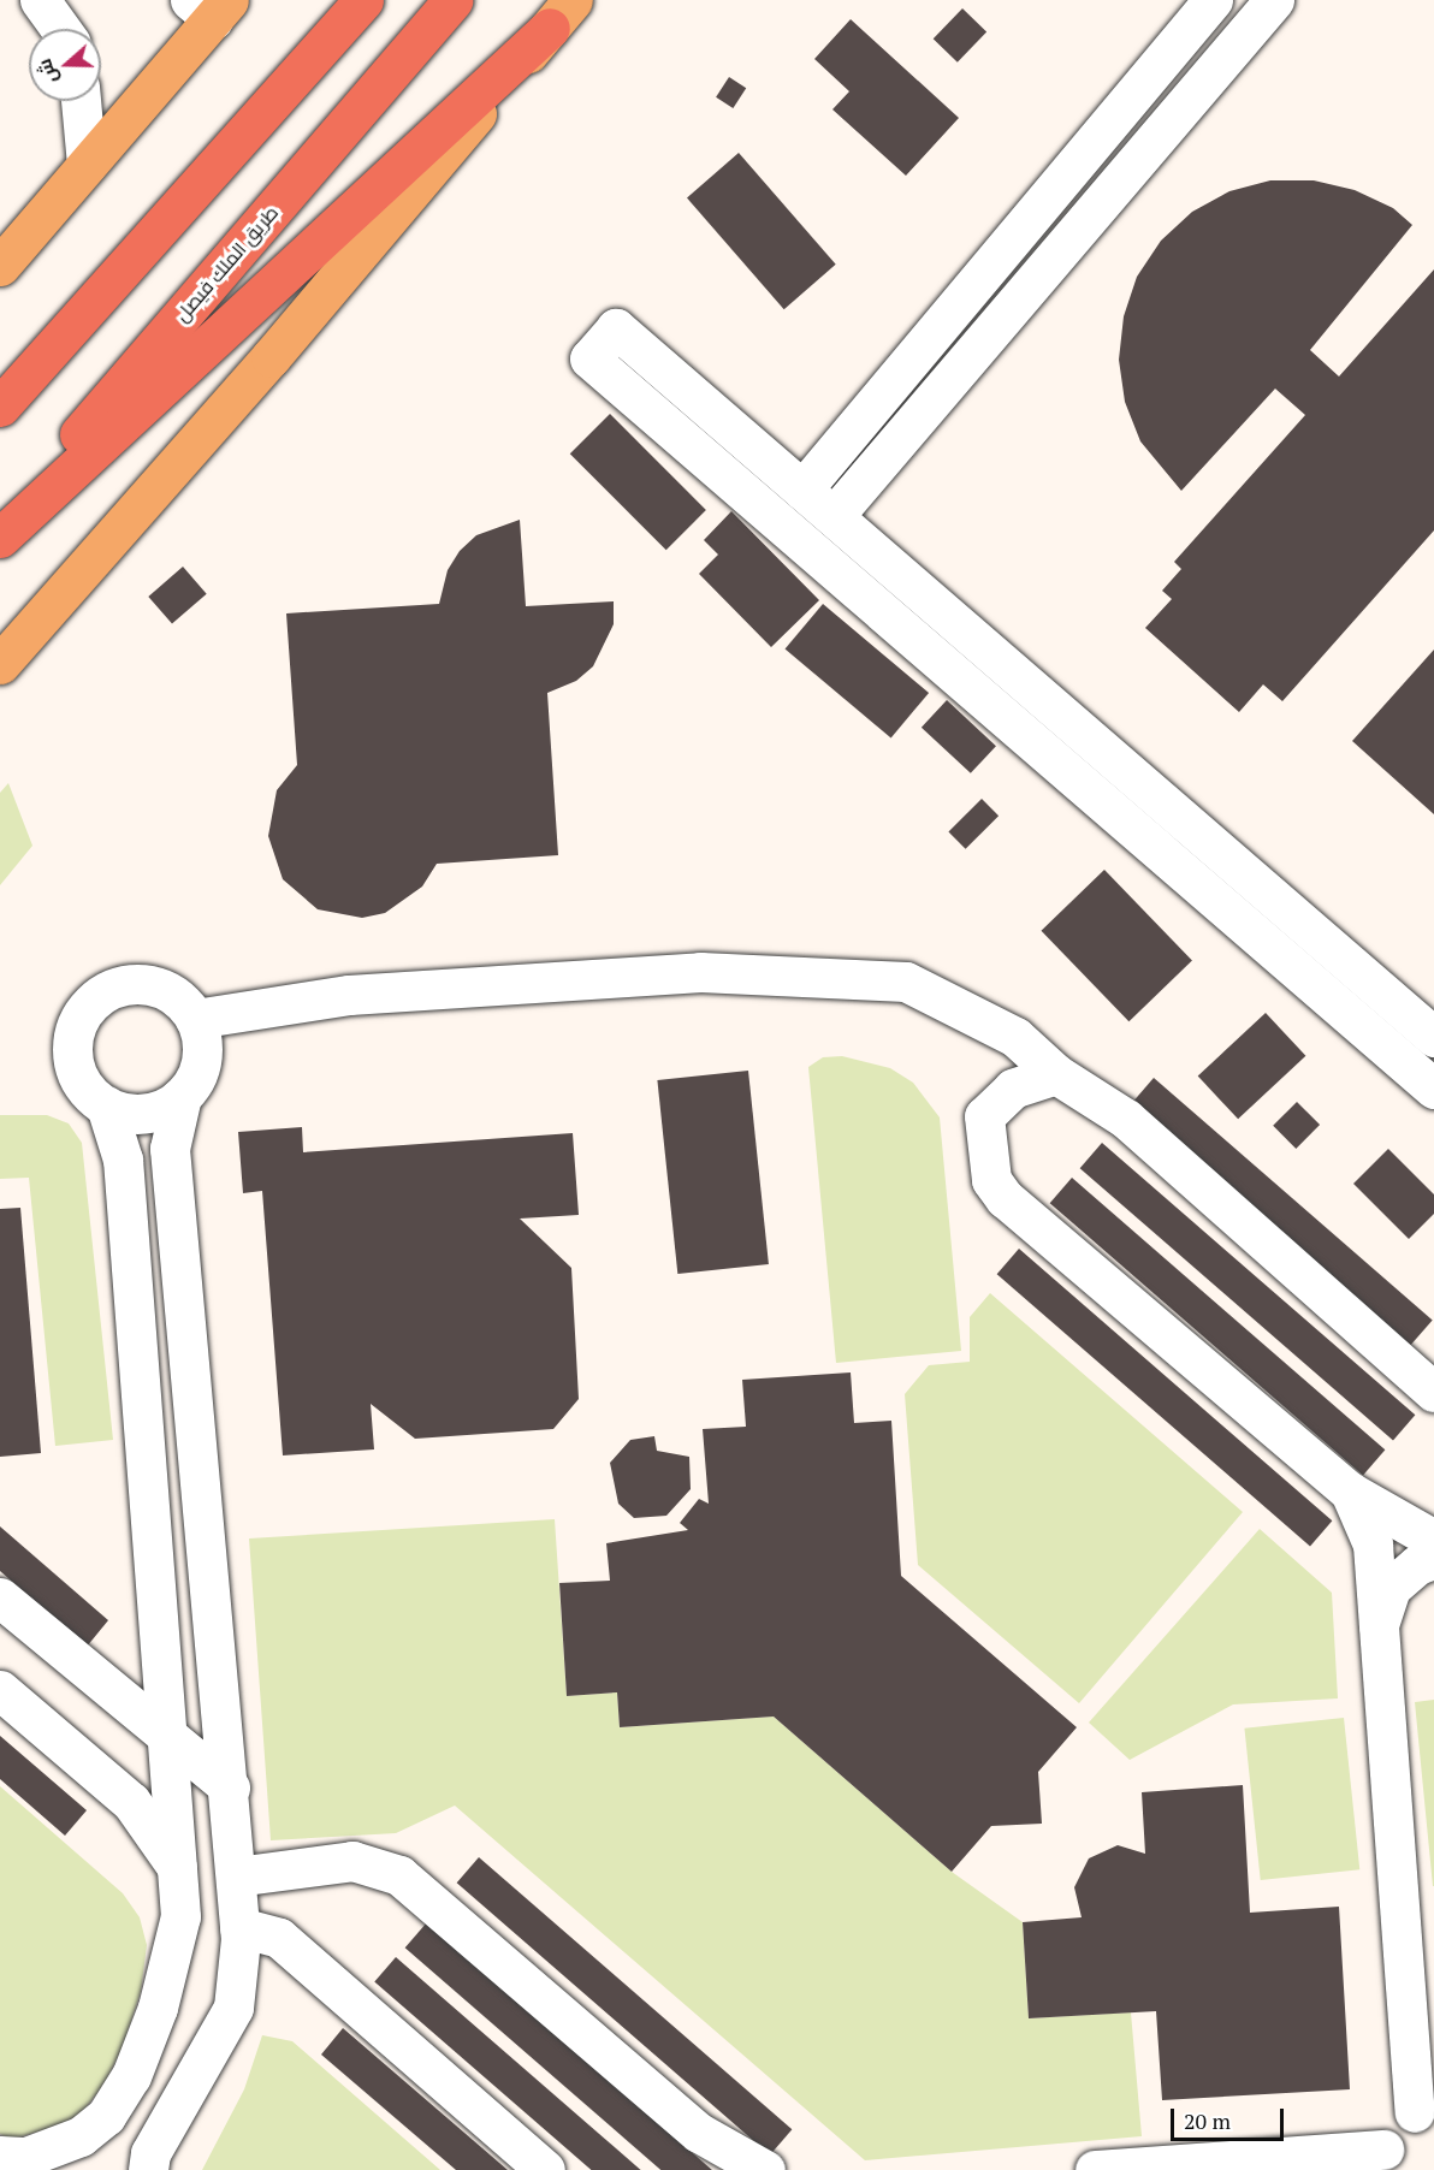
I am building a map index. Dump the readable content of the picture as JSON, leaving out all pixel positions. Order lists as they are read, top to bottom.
{
  "streets": {
    "highway": ["طريق الملك فيصل"]
  },
  "scale_bar": "20 m",
  "north": "left"
}
